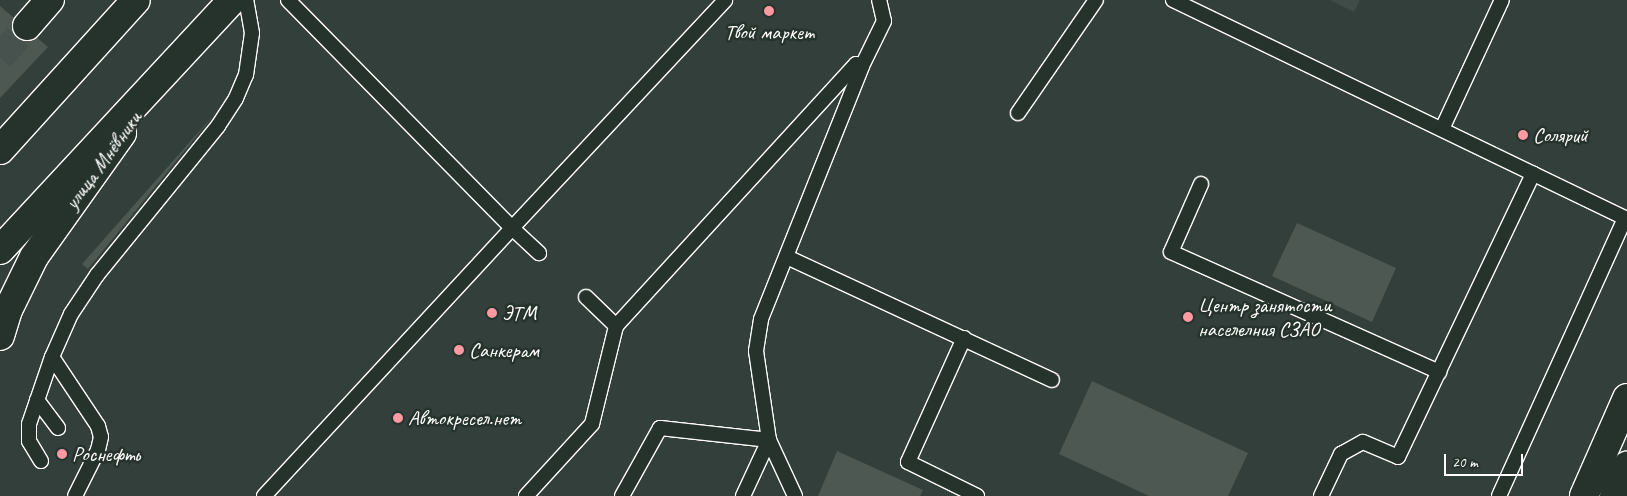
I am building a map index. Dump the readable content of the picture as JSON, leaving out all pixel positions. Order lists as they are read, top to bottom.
{
  "streets": {
    "main road": ["улица Мнёвники"]
  },
  "places": [
    "Твой маркет",
    "Солярий",
    "ЭТМ",
    "Центр занятости населелния СЗАО",
    "Санкерам",
    "Автокресел.нет",
    "Роснефть"
  ],
  "scale_bar": "20 m"
}
